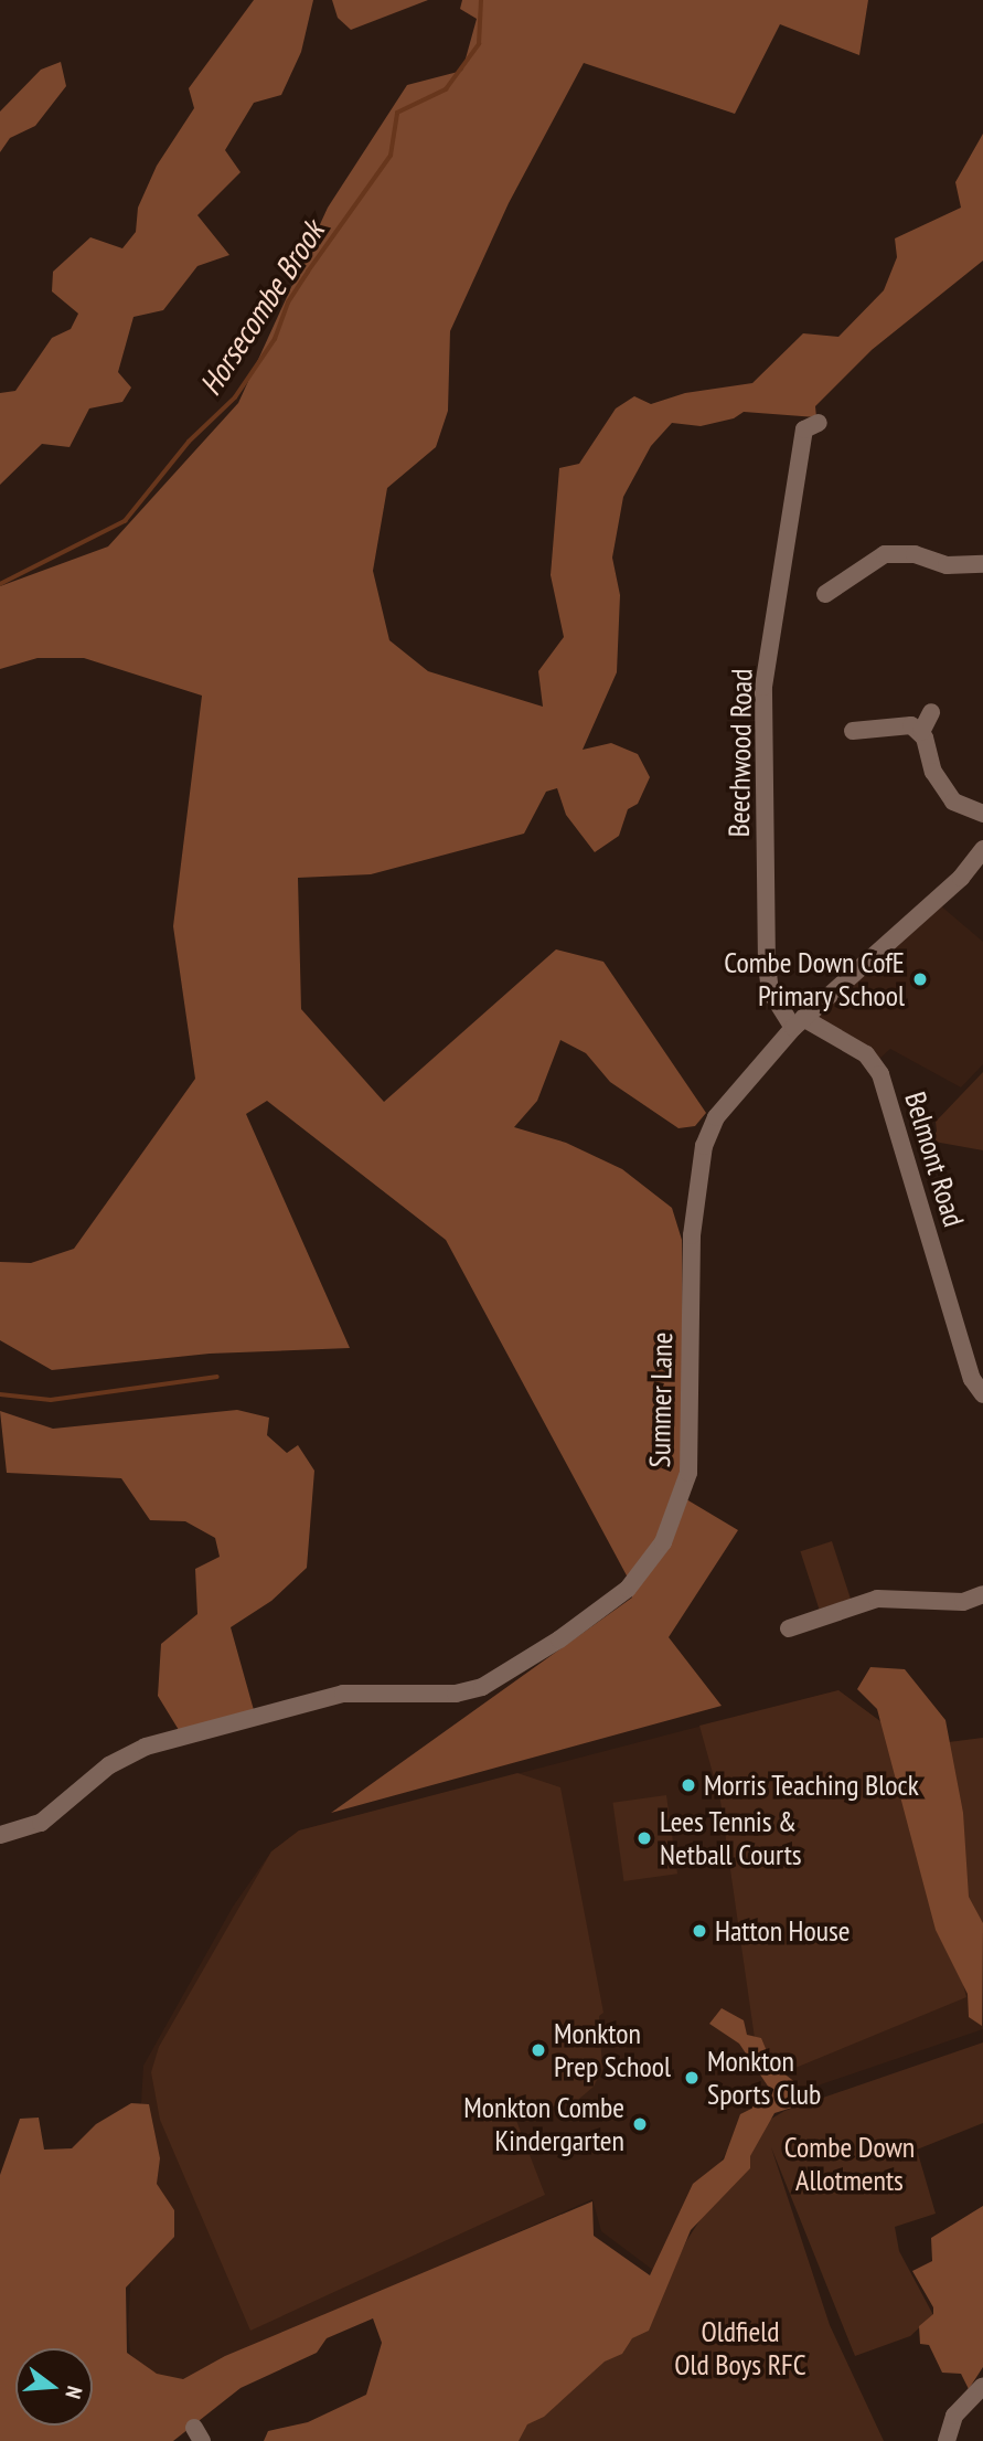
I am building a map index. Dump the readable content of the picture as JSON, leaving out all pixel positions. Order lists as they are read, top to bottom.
{
  "streets": {
    "street": ["Beechwood Road", "Belmont Road", "Summer Lane"]
  },
  "crossings": [
    ["Beechwood Road", "Belmont Road"],
    ["Beechwood Road", "Summer Lane"],
    ["Belmont Road", "Summer Lane"]
  ],
  "water": ["Horsecombe Brook"],
  "parks": ["Combe Down Allotments", "Oldfield Old Boys RFC"],
  "places": [
    "Combe Down CofE Primary School",
    "Morris Teaching Block",
    "Lees Tennis & Netball Courts",
    "Hatton House",
    "Monkton Prep School",
    "Monkton Sports Club",
    "Monkton Combe Kindergarten"
  ],
  "north": "right"
}
